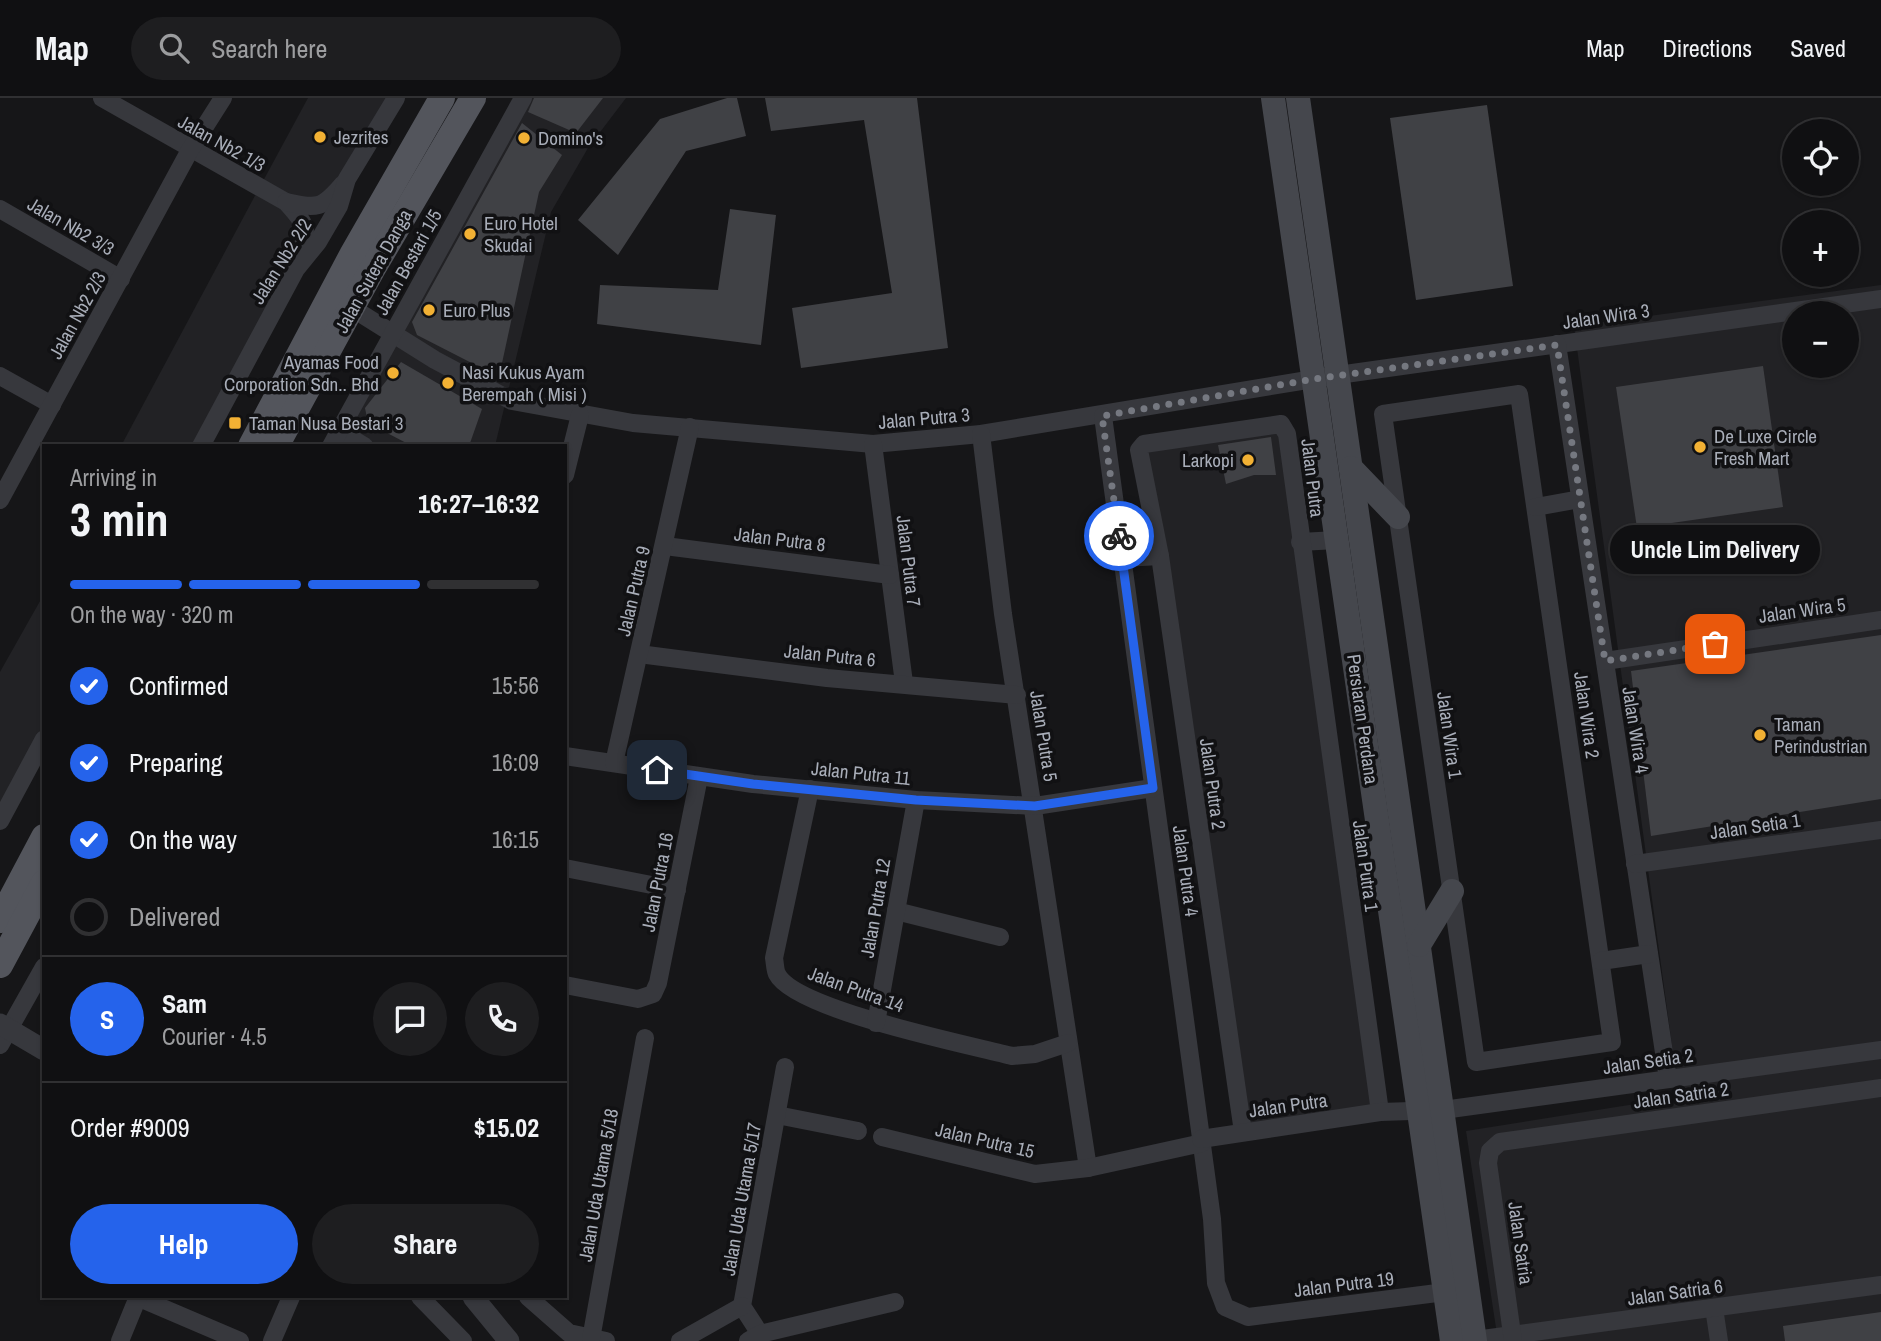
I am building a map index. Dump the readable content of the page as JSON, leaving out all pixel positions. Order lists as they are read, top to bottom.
{
  "streets": {
    "main road": ["Jalan Sutera Danga", "Persiaran Perdana"],
    "street": [
      "Jalan Nb2 1/3",
      "Jalan Nb2 3/3",
      "Jalan Nb2 2/2",
      "Jalan Bestari 1/5",
      "Jalan Nb2 2/3",
      "Jalan Wira 3",
      "Jalan Putra 3",
      "Jalan Putra",
      "Jalan Putra 8",
      "Jalan Putra 7",
      "Jalan Putra 9",
      "Jalan Wira 5",
      "Jalan Putra 6",
      "Jalan Wira 2",
      "Jalan Wira 4",
      "Jalan Wira 1",
      "Jalan Putra 5",
      "Jalan Putra 11",
      "Jalan Putra 2",
      "Jalan Setia 1",
      "Jalan Putra 1",
      "Jalan Putra 4",
      "Jalan Putra 16",
      "Jalan Putra 12",
      "Jalan Putra 14",
      "Jalan Setia 2",
      "Jalan Satria 2",
      "Jalan Putra 15",
      "Jalan Uda Utama 5/18",
      "Jalan Uda Utama 5/17",
      "Jalan Satria",
      "Jalan Putra 19",
      "Jalan Satria 6"
    ]
  },
  "crossings": [
    ["Jalan Nb2 1/3", "Jalan Nb2 2/2"],
    ["Jalan Nb2 1/3", "Jalan Nb2 2/3"],
    ["Jalan Nb2 3/3", "Jalan Nb2 2/3"],
    ["Jalan Bestari 1/5", "Jalan Putra 3"],
    ["Jalan Sutera Danga", "Jalan Putra 3"],
    ["Jalan Wira 3", "Jalan Putra 3"],
    ["Jalan Wira 3", "Persiaran Perdana"],
    ["Jalan Wira 3", "Jalan Wira 4"],
    ["Jalan Putra 3", "Jalan Putra 7"],
    ["Jalan Putra 3", "Jalan Putra 9"],
    ["Jalan Putra 3", "Persiaran Perdana"],
    ["Jalan Putra 3", "Jalan Putra 5"],
    ["Jalan Putra 3", "Jalan Putra 4"],
    ["Jalan Putra", "Persiaran Perdana"],
    ["Jalan Putra", "Jalan Putra 2"],
    ["Jalan Putra", "Jalan Putra 1"],
    ["Jalan Putra", "Jalan Putra 4"],
    ["Jalan Putra", "Jalan Setia 2"],
    ["Jalan Putra", "Jalan Putra 15"],
    ["Jalan Putra 8", "Jalan Putra 7"],
    ["Jalan Putra 8", "Jalan Putra 9"],
    ["Jalan Putra 7", "Jalan Putra 6"],
    ["Jalan Putra 9", "Jalan Putra 6"],
    ["Jalan Putra 9", "Jalan Putra 11"],
    ["Jalan Wira 5", "Jalan Wira 4"],
    ["Jalan Putra 6", "Jalan Putra 5"],
    ["Jalan Wira 2", "Jalan Wira 1"],
    ["Persiaran Perdana", "Jalan Setia 2"],
    ["Persiaran Perdana", "Jalan Putra 19"],
    ["Persiaran Perdana", "Jalan Satria 6"],
    ["Jalan Wira 4", "Jalan Setia 1"],
    ["Jalan Wira 4", "Jalan Setia 2"],
    ["Jalan Putra 5", "Jalan Putra 11"],
    ["Jalan Putra 5", "Jalan Putra 14"],
    ["Jalan Putra 5", "Jalan Putra 15"],
    ["Jalan Putra 11", "Jalan Putra 4"],
    ["Jalan Putra 11", "Jalan Putra 16"],
    ["Jalan Putra 11", "Jalan Putra 12"],
    ["Jalan Putra 11", "Jalan Putra 14"],
    ["Jalan Putra 1", "Jalan Setia 2"],
    ["Jalan Putra 4", "Jalan Putra 15"],
    ["Jalan Putra 4", "Jalan Putra 19"],
    ["Jalan Putra 12", "Jalan Putra 14"],
    ["Jalan Satria 2", "Jalan Satria"],
    ["Jalan Satria", "Jalan Satria 6"]
  ],
  "places": {
    "other": [
      "Jezrites",
      "Domino's",
      "Euro Hotel Skudai",
      "Euro Plus",
      "Ayamas Food Corporation Sdn.. Bhd",
      "Nasi Kukus Ayam Berempah ( Misi )",
      "De Luxe Circle Fresh Mart",
      "Larkopi",
      "Uncle Lim Delivery",
      "Taman Perindustrian"
    ],
    "transit": ["Taman Nusa Bestari 3"]
  },
  "page": {
    "header": "Map",
    "search": "Search here",
    "nav": ["Map", "Directions", "Saved"],
    "map_buttons": ["+", "−"],
    "heading": ["3 min", "Arriving in", "16:27–16:32"],
    "panel": [
      "Sam",
      "Courier · 4.5",
      "Order #9009",
      "$15.02"
    ],
    "bubble": "Uncle Lim Delivery",
    "bar": "On the way · 320 m",
    "list": [
      ["Confirmed", "15:56"],
      ["Preparing", "16:09"],
      ["On the way", "16:15"],
      "Delivered"
    ],
    "round": "S",
    "buttons": ["Help", "Share"]
  }
}
